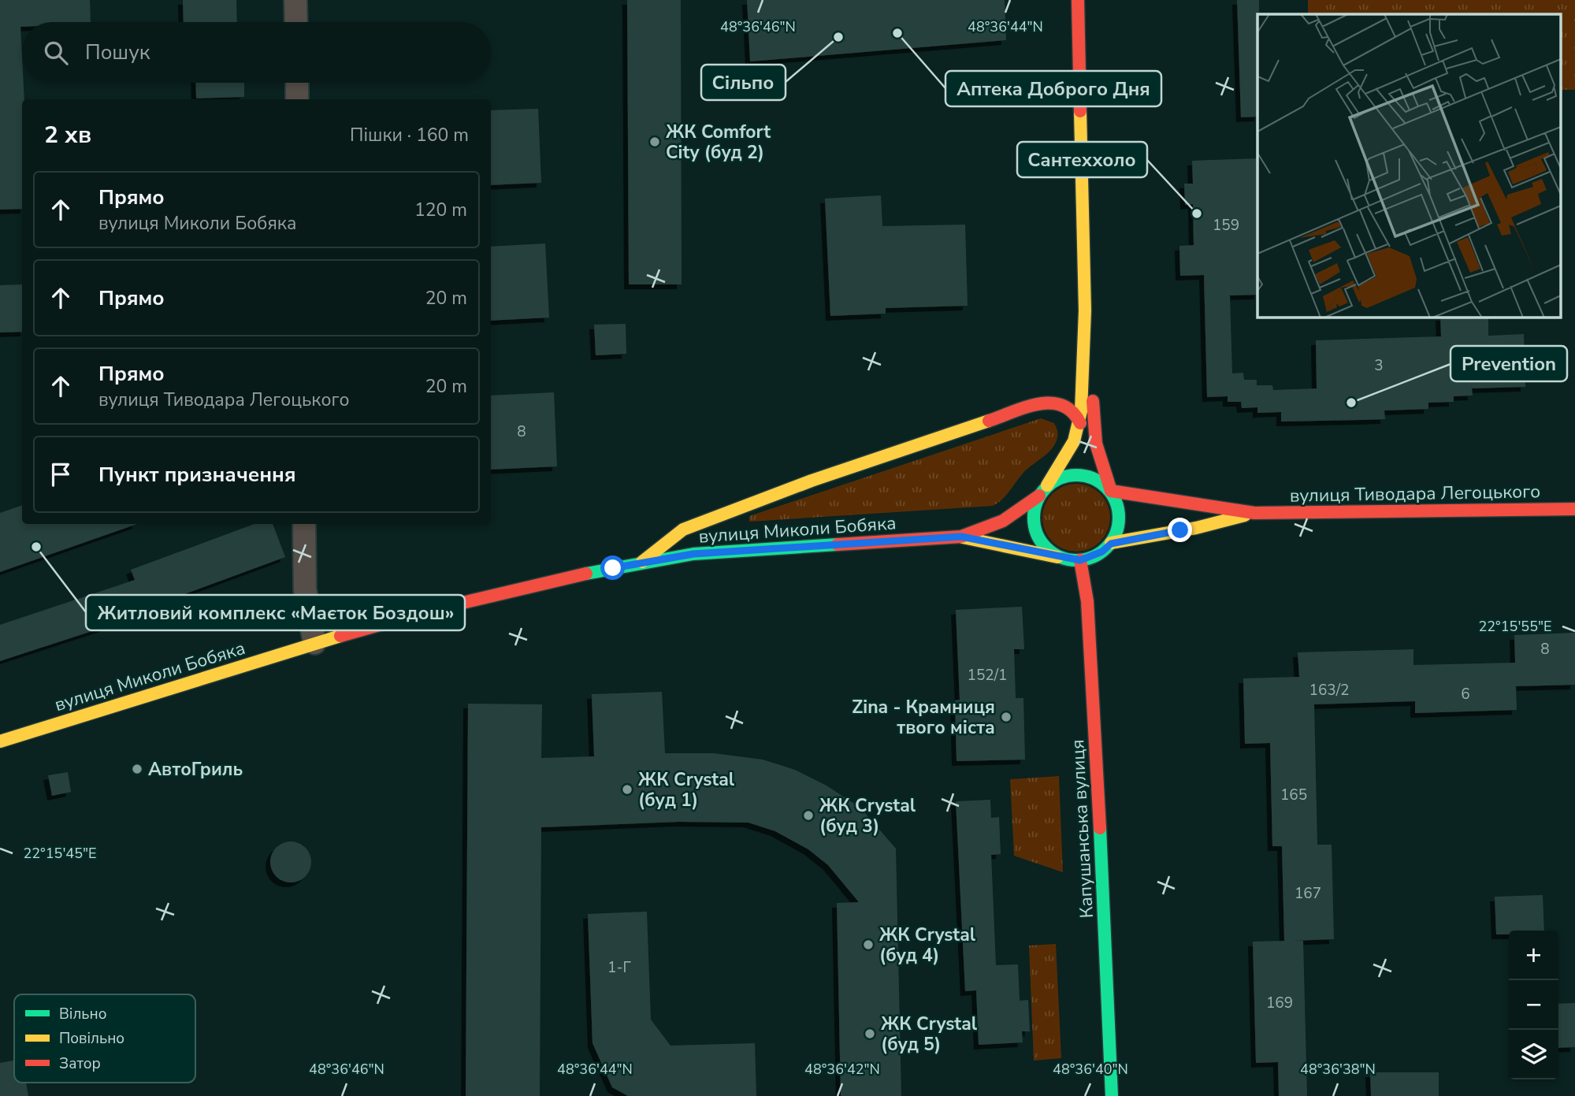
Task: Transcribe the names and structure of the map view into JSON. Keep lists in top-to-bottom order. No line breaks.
{"streets":{"street":["вулиця Тиводара Легоцького","вулиця Миколи Бобяка","Капушанська вулиця"]},"crossings":[["вулиця Тиводара Легоцького","вулиця Миколи Бобяка"],["вулиця Тиводара Легоцького","Капушанська вулиця"],["вулиця Миколи Бобяка","Капушанська вулиця"]],"places":["Аптека Доброго Дня","Сільпо","ЖК Comfort City (буд 2)","Сантеххоло","Prevention","Житловий комплекс «Маєток Боздош»","Zina - Крамниця твого міста","АвтоГриль","ЖК Crystal (буд 1)","ЖК Crystal (буд 3)","ЖК Crystal (буд 4)","ЖК Crystal (буд 5)"],"house_numbers":["159","3","8","8","152/1","163/2","6","165","167","1-Г","169"],"legend":["Вільно","Повільно","Затор"],"page":{"search":"Пошук","heading":["2 хв","Пішки · 160 m"],"list":[["Прямо","вулиця Миколи Бобяка","120 m"],["Прямо","20 m"],["Прямо","вулиця Тиводара Легоцького","20 m"],"Пункт призначення"],"map_buttons":["+","−"]},"coordinates":["48°36'46\"N","48°36'44\"N","22°15'55\"E","22°15'45\"E","48°36'42\"N","48°36'40\"N","48°36'38\"N"]}
